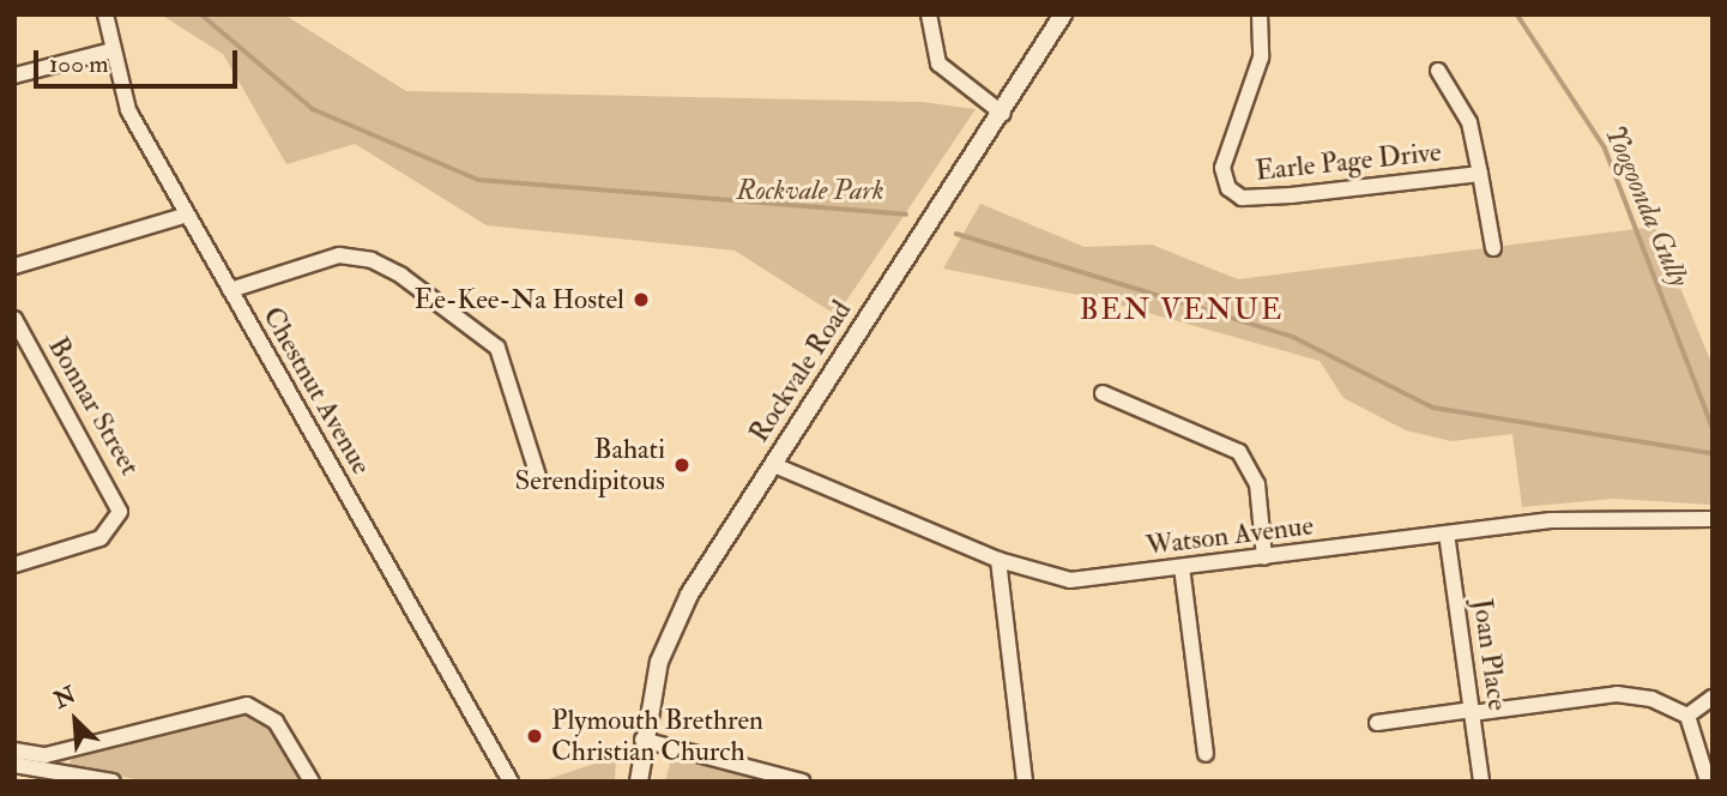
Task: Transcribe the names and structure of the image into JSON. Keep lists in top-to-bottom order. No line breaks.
{"streets":{"street":["Earle Page Drive","Rockvale Road","Chestnut Avenue","Bonnar Street","Watson Avenue","Joan Place"]},"crossings":[["Rockvale Road","Watson Avenue"],["Watson Avenue","Joan Place"]],"districts":["BEN VENUE"],"water":["Yoogoonda Gully"],"parks":["Rockvale Park"],"places":["Ee-Kee-Na Hostel","Bahati Serendipitous","Plymouth Brethren Christian Church"],"scale_bar":"100 m","north":"top left"}
